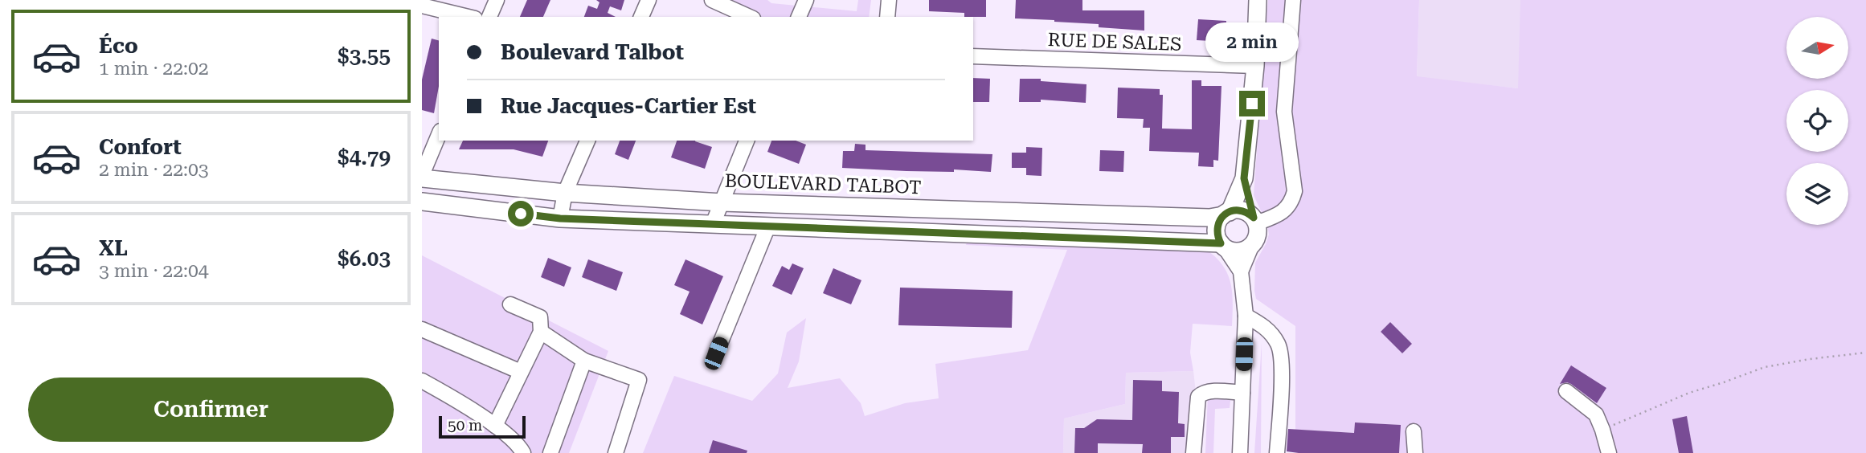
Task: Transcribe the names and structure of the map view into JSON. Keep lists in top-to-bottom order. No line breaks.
{"streets":{"main road":["BOULEVARD TALBOT"],"street":["RUE DE SALES"]},"scale_bar":"50 m","north":"right","page":{"list":[{"name":"Éco","note":"1 min · 22:02","value":"$3.55"},{"name":"Confort","note":"2 min · 22:03","value":"$4.79"},{"name":"XL","note":"3 min · 22:04","value":"$6.03"}],"banner":["Boulevard Talbot","Rue Jacques-Cartier Est"],"bubble":"2 min","buttons":"Confirmer","scale":"50 m"}}
